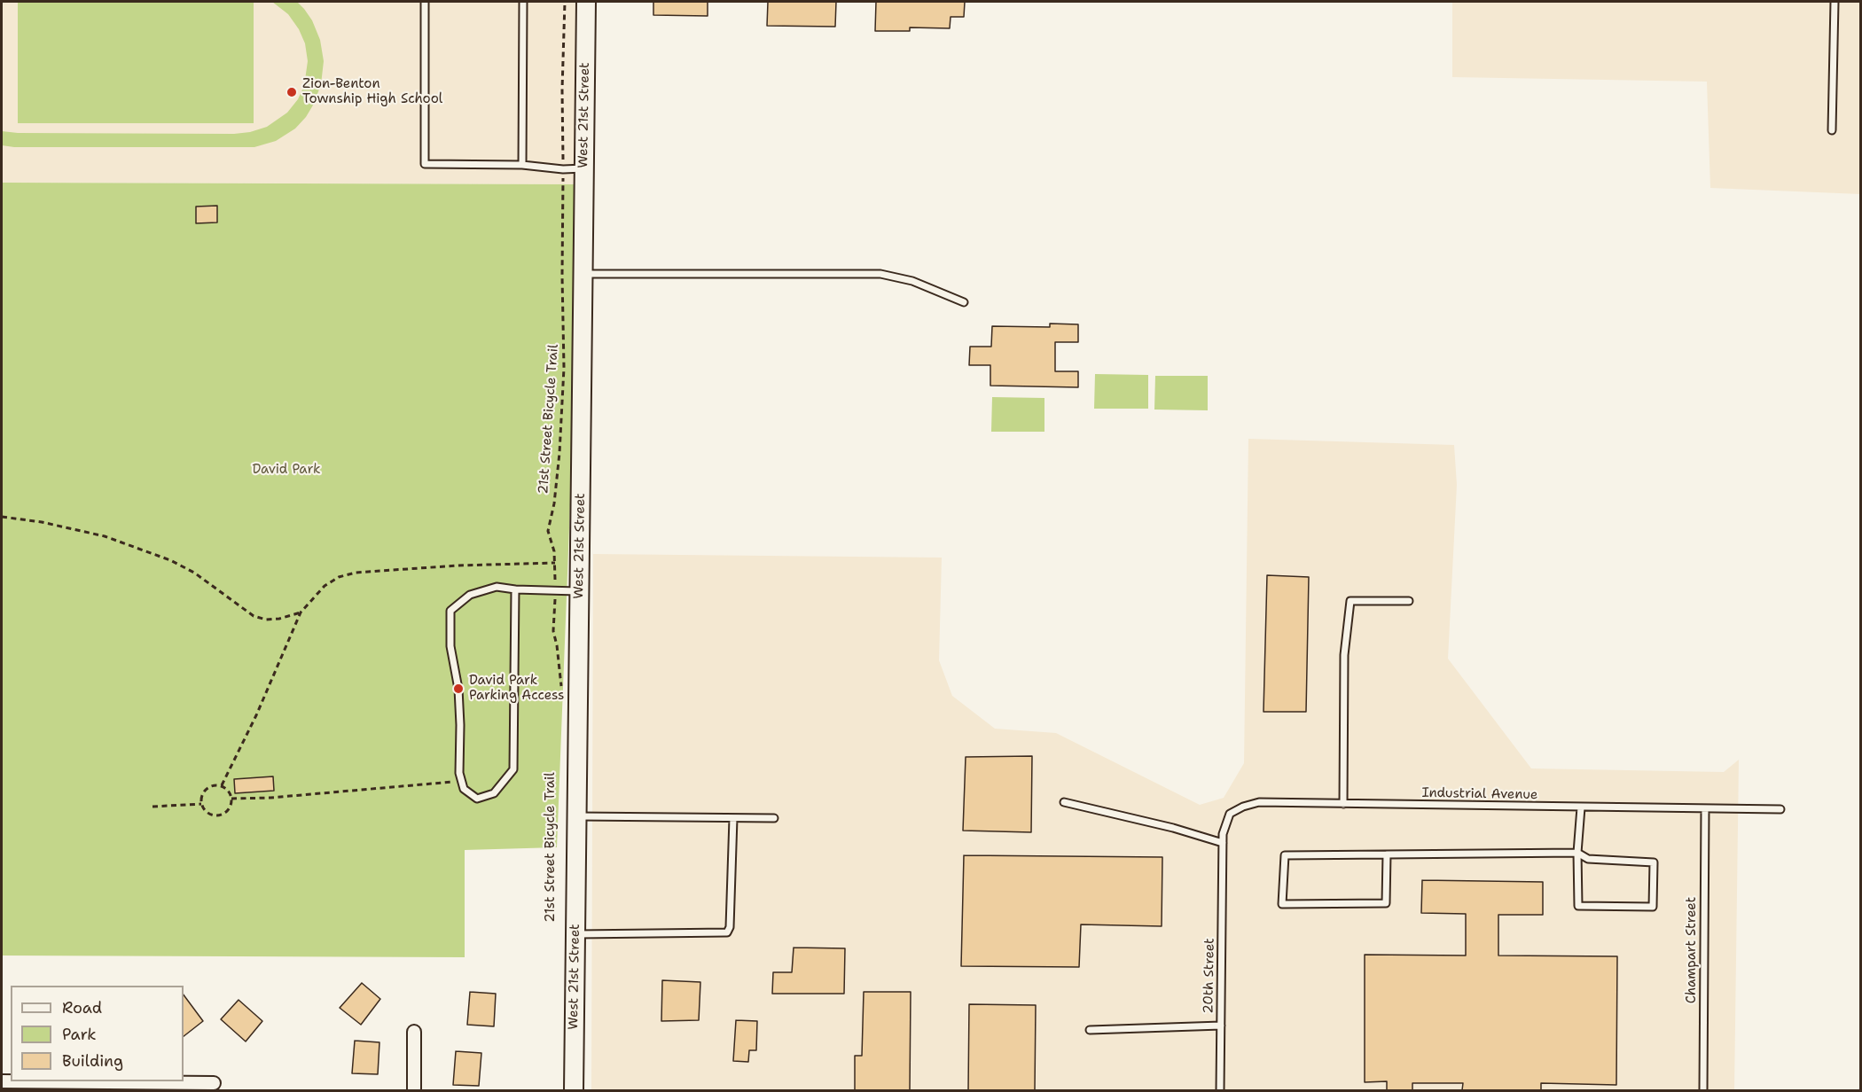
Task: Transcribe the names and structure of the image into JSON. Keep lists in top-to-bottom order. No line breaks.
{"streets":{"street":["West 21st Street"],"lane":["Industrial Avenue","Champart Street","20th Street"],"path":["21st Street Bicycle Trail"]},"crossings":[["Industrial Avenue","Champart Street"],["Industrial Avenue","20th Street"]],"parks":["David Park"],"places":["Zion-Benton Township High School","David Park Parking Access"],"legend":["Road","Park","Building"]}
